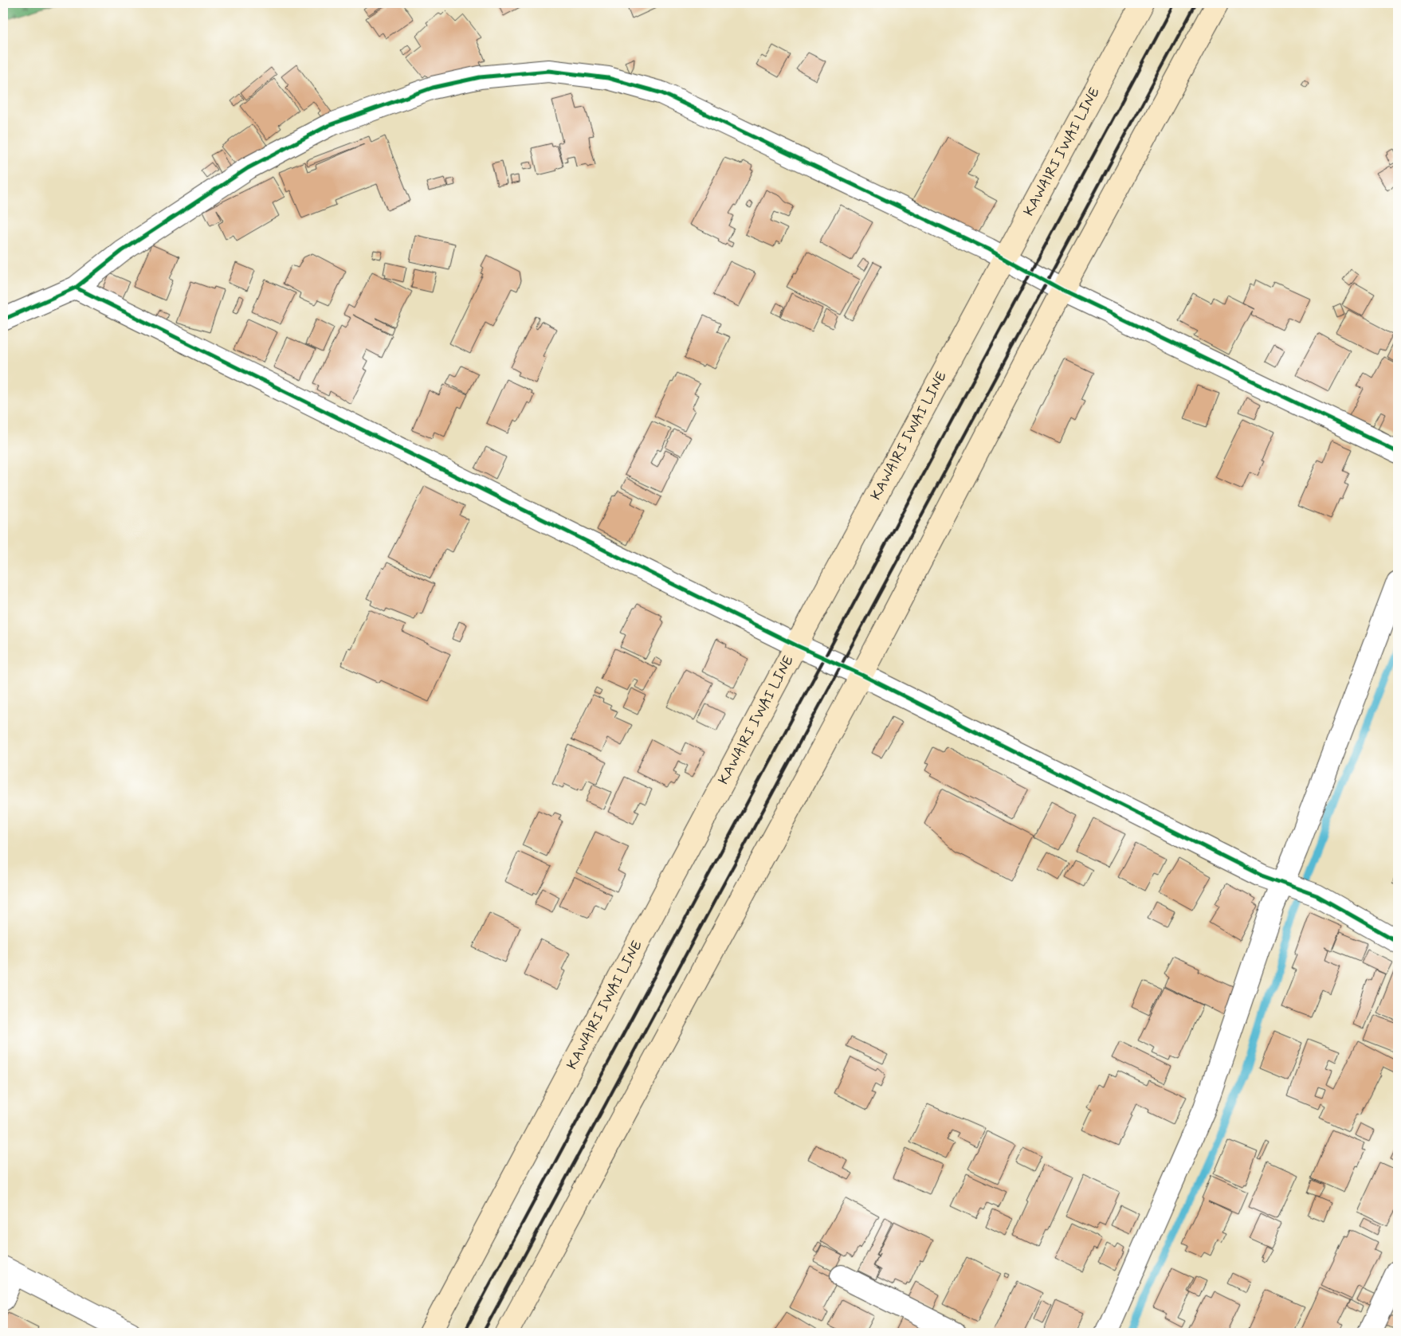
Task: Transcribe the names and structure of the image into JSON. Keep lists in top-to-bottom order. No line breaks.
{"streets":{"main road":["KAWAIRI IWAI LINE"]}}
